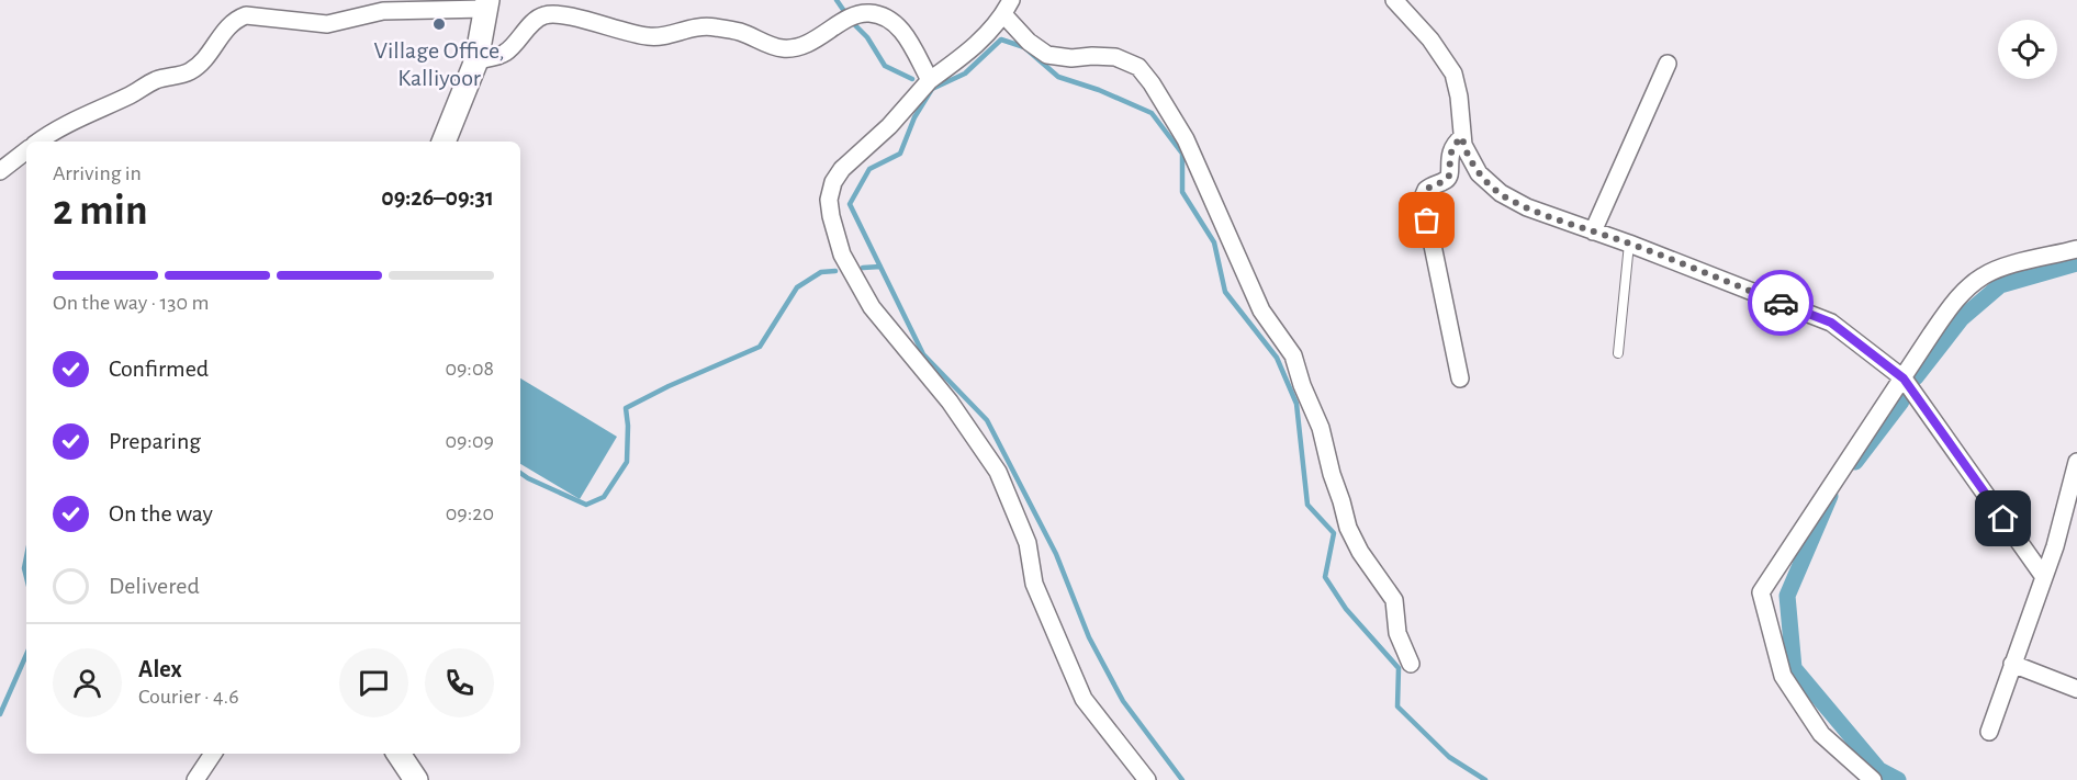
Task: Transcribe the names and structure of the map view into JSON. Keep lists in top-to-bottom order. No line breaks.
{"places":["Village Office, Kalliyoor"],"page":{"heading":["2 min","Arriving in","09:26–09:31"],"panel":["Alex","Courier · 4.6"],"bar":"On the way · 130 m","list":[["Confirmed","09:08"],["Preparing","09:09"],["On the way","09:20"],"Delivered"]}}
